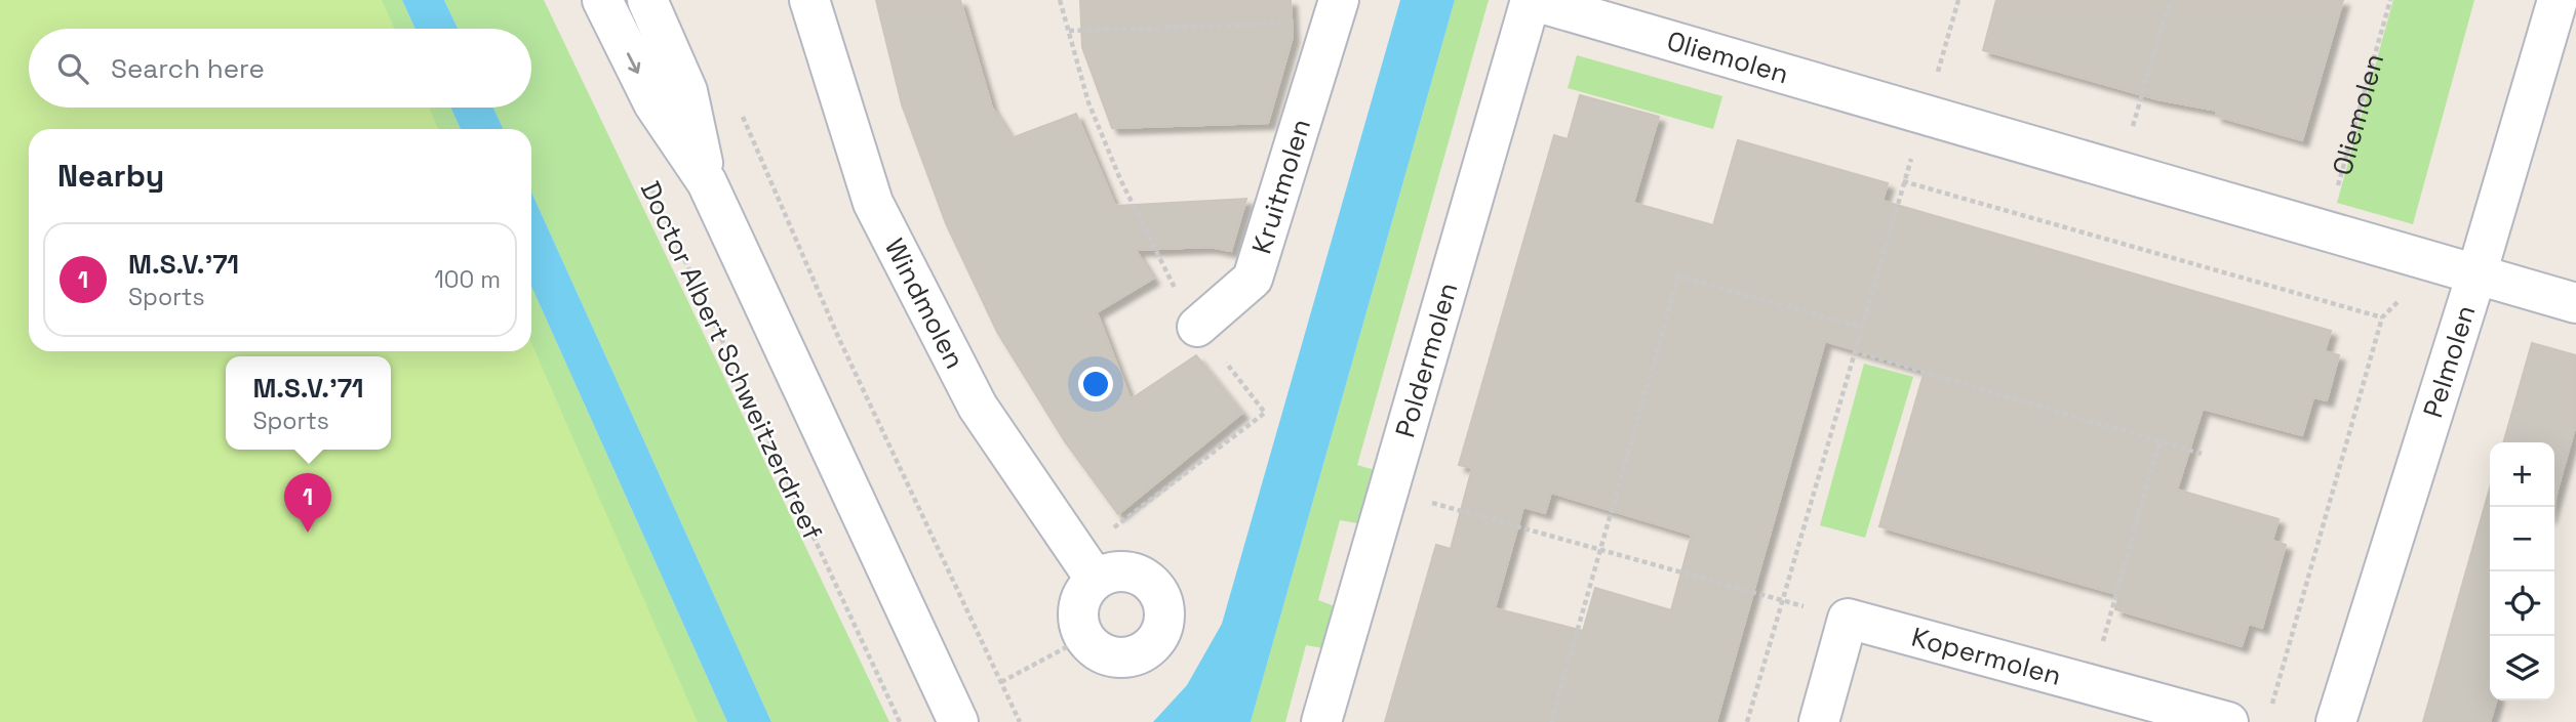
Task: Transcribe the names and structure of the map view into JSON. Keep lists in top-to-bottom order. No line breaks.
{"streets":{"street":["Oliemolen","Kruitmolen","Windmolen","Doctor Albert Schweitzerdreef","Poldermolen","Pelmolen","Kopermolen"]},"crossings":[["Oliemolen","Poldermolen"],["Oliemolen","Pelmolen"]],"page":{"search":"Search here","heading":"Nearby","list":[{"mark":"1","name":"M.S.V.'71","note":"Sports","value":"100 m"}],"popup":["M.S.V.'71","Sports"],"map_buttons":["+","−"],"pins":"1"}}
